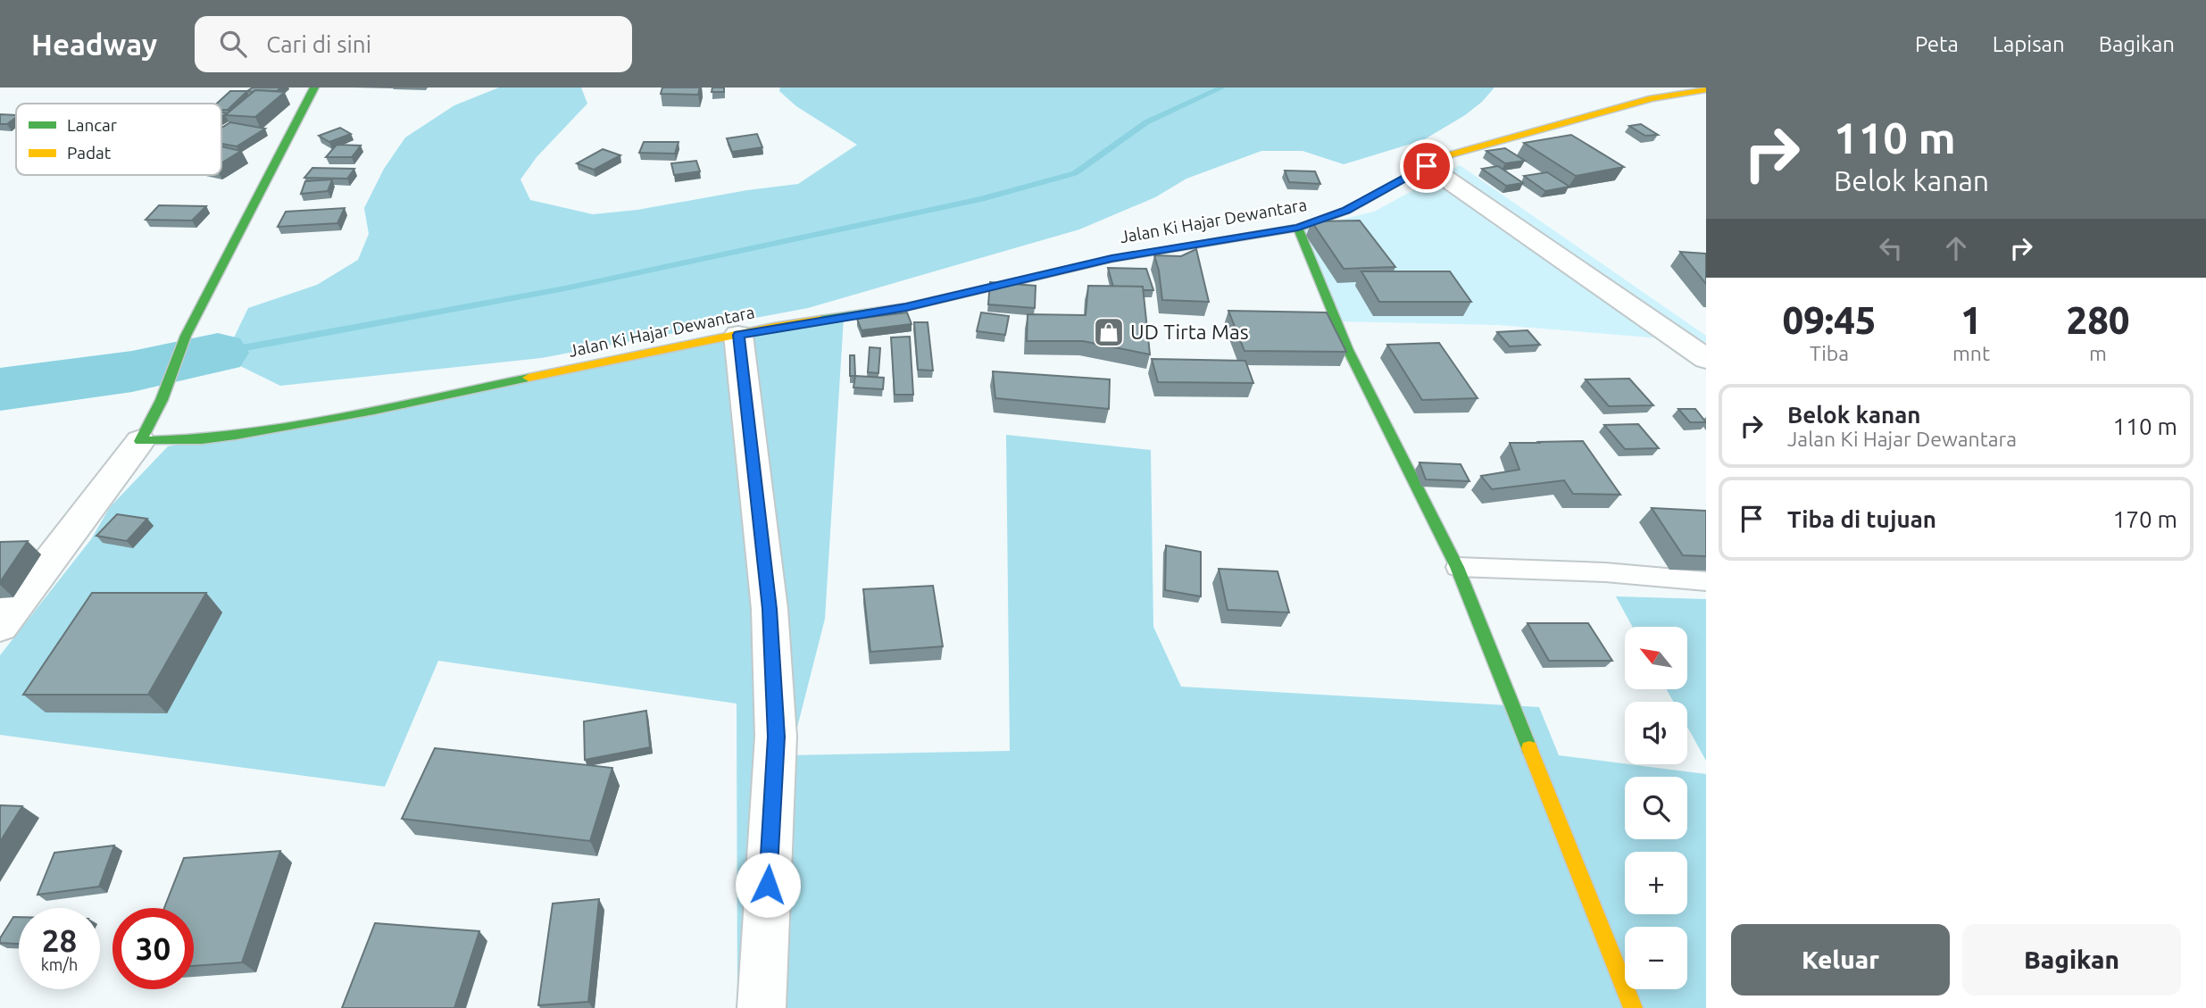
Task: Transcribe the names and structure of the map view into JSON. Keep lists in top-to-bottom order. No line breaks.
{"streets":{"street":["Jalan Ki Hajar Dewantara"]},"places":{"shop":["UD Tirta Mas"]},"legend":["Lancar","Padat"],"north":"top left","page":{"header":"Headway","search":"Cari di sini","nav":["Peta","Lapisan","Bagikan"],"turn":["110 m","Belok kanan"],"eta":["09:45","Tiba","1","mnt","280","m"],"list":[{"name":"Belok kanan","note":"Jalan Ki Hajar Dewantara","value":"110 m"},{"name":"Tiba di tujuan","value":"170 m"}],"map_buttons":["+","−"],"speed":"28 km/h","limit":"30","buttons":["Keluar","Bagikan"]}}
